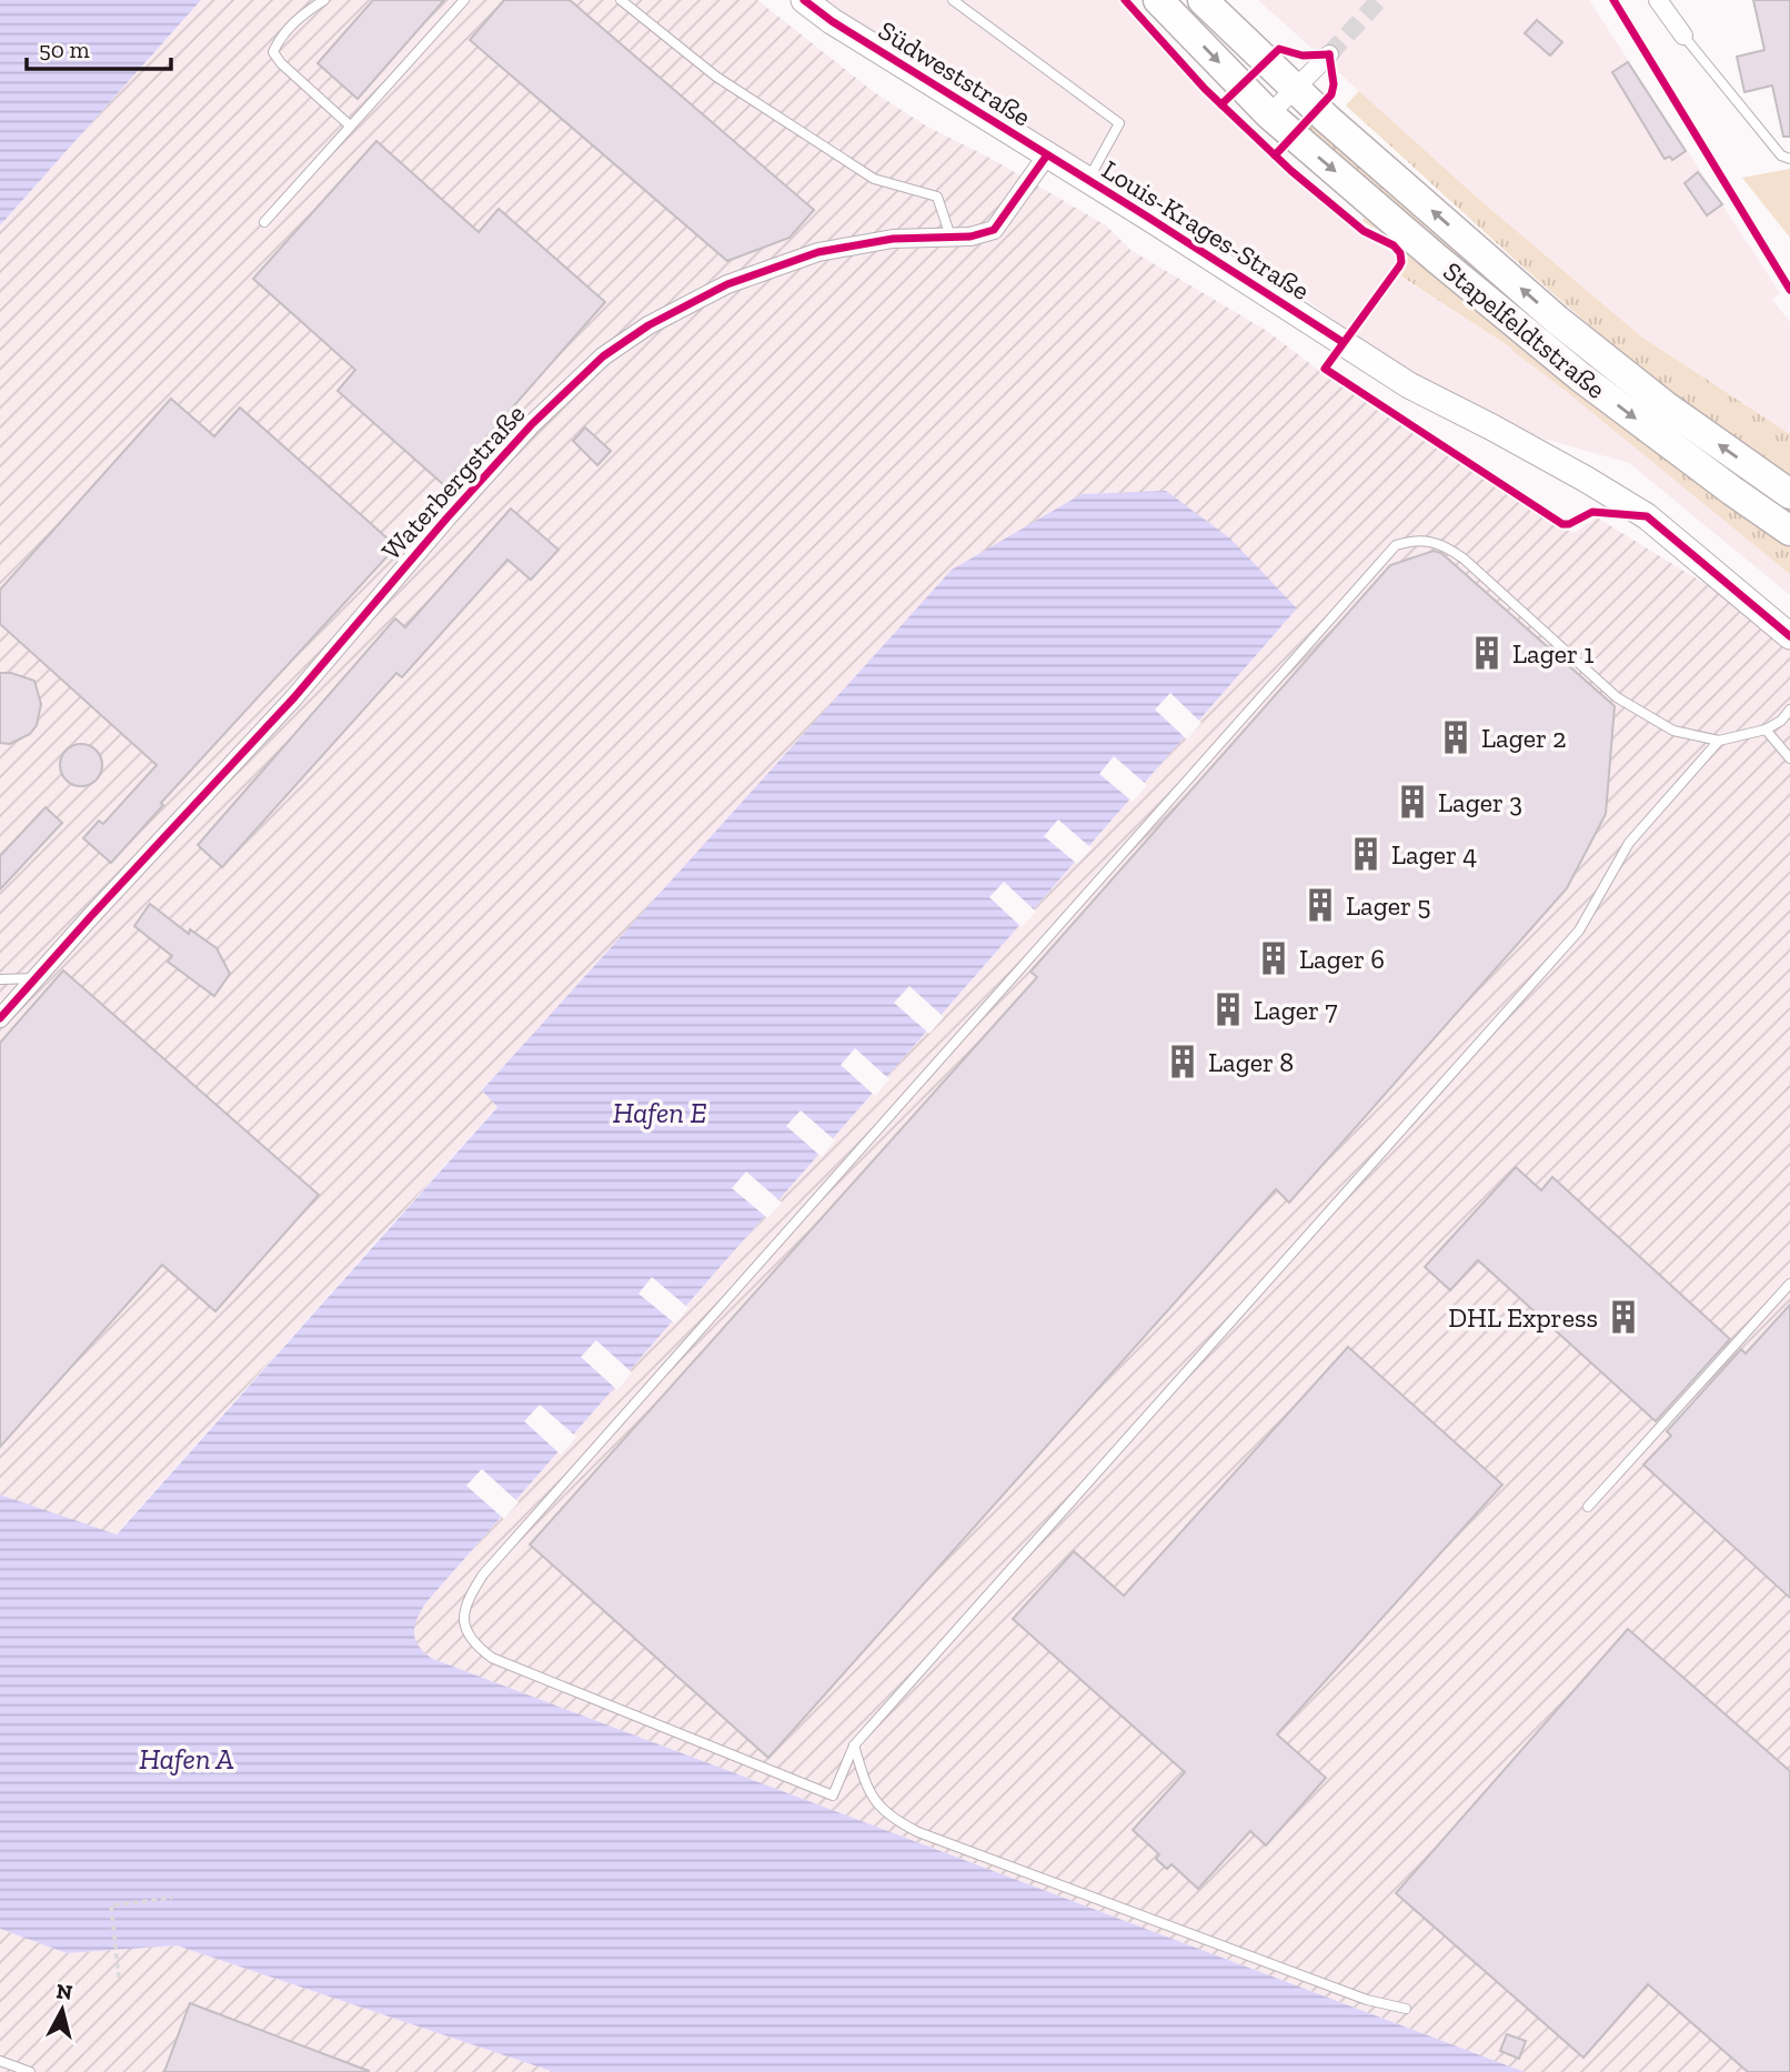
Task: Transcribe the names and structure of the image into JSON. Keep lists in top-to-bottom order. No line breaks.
{"streets":{"main road":["Stapelfeldtstraße"],"street":["Südweststraße","Louis-Krages-Straße","Waterbergstraße"]},"crossings":[["Südweststraße","Louis-Krages-Straße"],["Südweststraße","Waterbergstraße"],["Louis-Krages-Straße","Waterbergstraße"]],"water":["Hafen E","Hafen A"],"places":{"building":["Lager 1","Lager 2","Lager 3","Lager 4","Lager 5","Lager 6","Lager 7","Lager 8","DHL Express"]},"scale_bar":"50 m","north":"top"}
